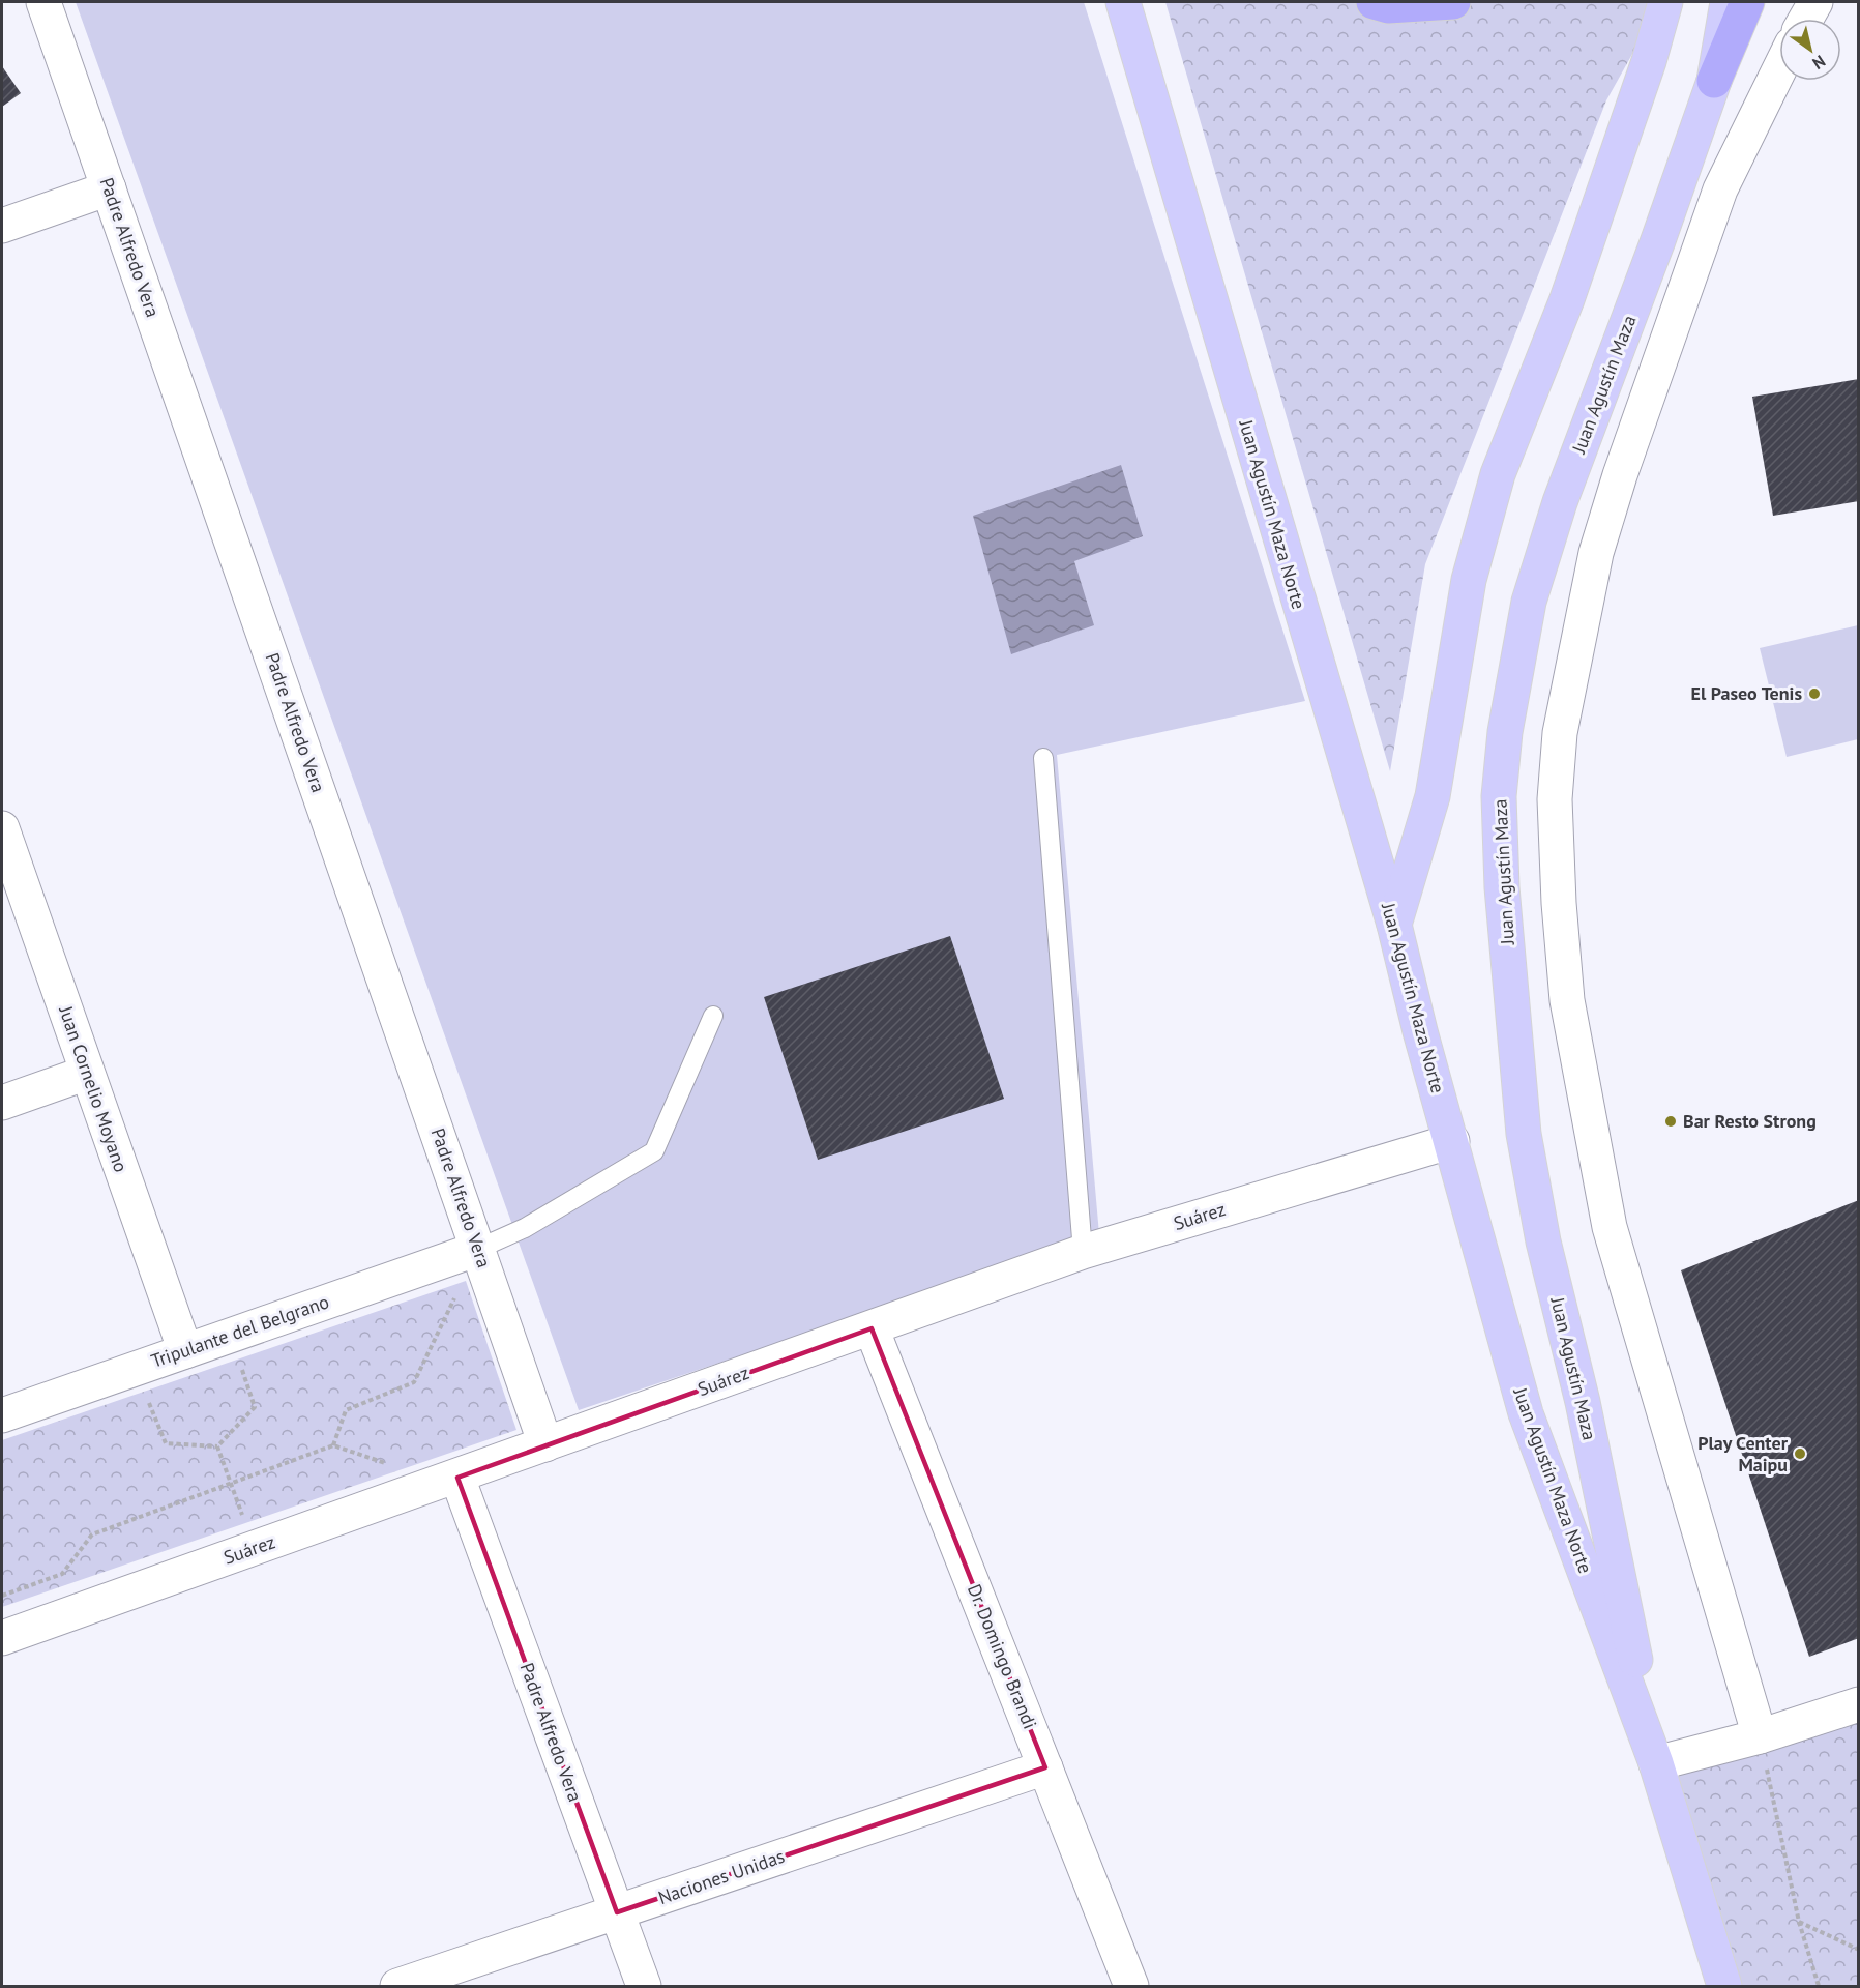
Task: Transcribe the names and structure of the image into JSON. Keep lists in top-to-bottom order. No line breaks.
{"streets":{"main road":["Juan Agustín Maza","Juan Agustín Maza Norte"],"street":["Padre Alfredo Vera","Juan Cornelio Moyano","Suárez","Tripulante del Belgrano","Dr. Domingo Brandi","Naciones Unidas"]},"crossings":[["Padre Alfredo Vera","Suárez"],["Padre Alfredo Vera","Tripulante del Belgrano"],["Padre Alfredo Vera","Naciones Unidas"],["Juan Agustín Maza","Juan Agustín Maza Norte"],["Juan Agustín Maza Norte","Suárez"],["Juan Cornelio Moyano","Tripulante del Belgrano"],["Suárez","Dr. Domingo Brandi"],["Dr. Domingo Brandi","Naciones Unidas"]],"places":["El Paseo Tenis","Bar Resto Strong","Play Center Maipu"],"north":"bottom right"}
